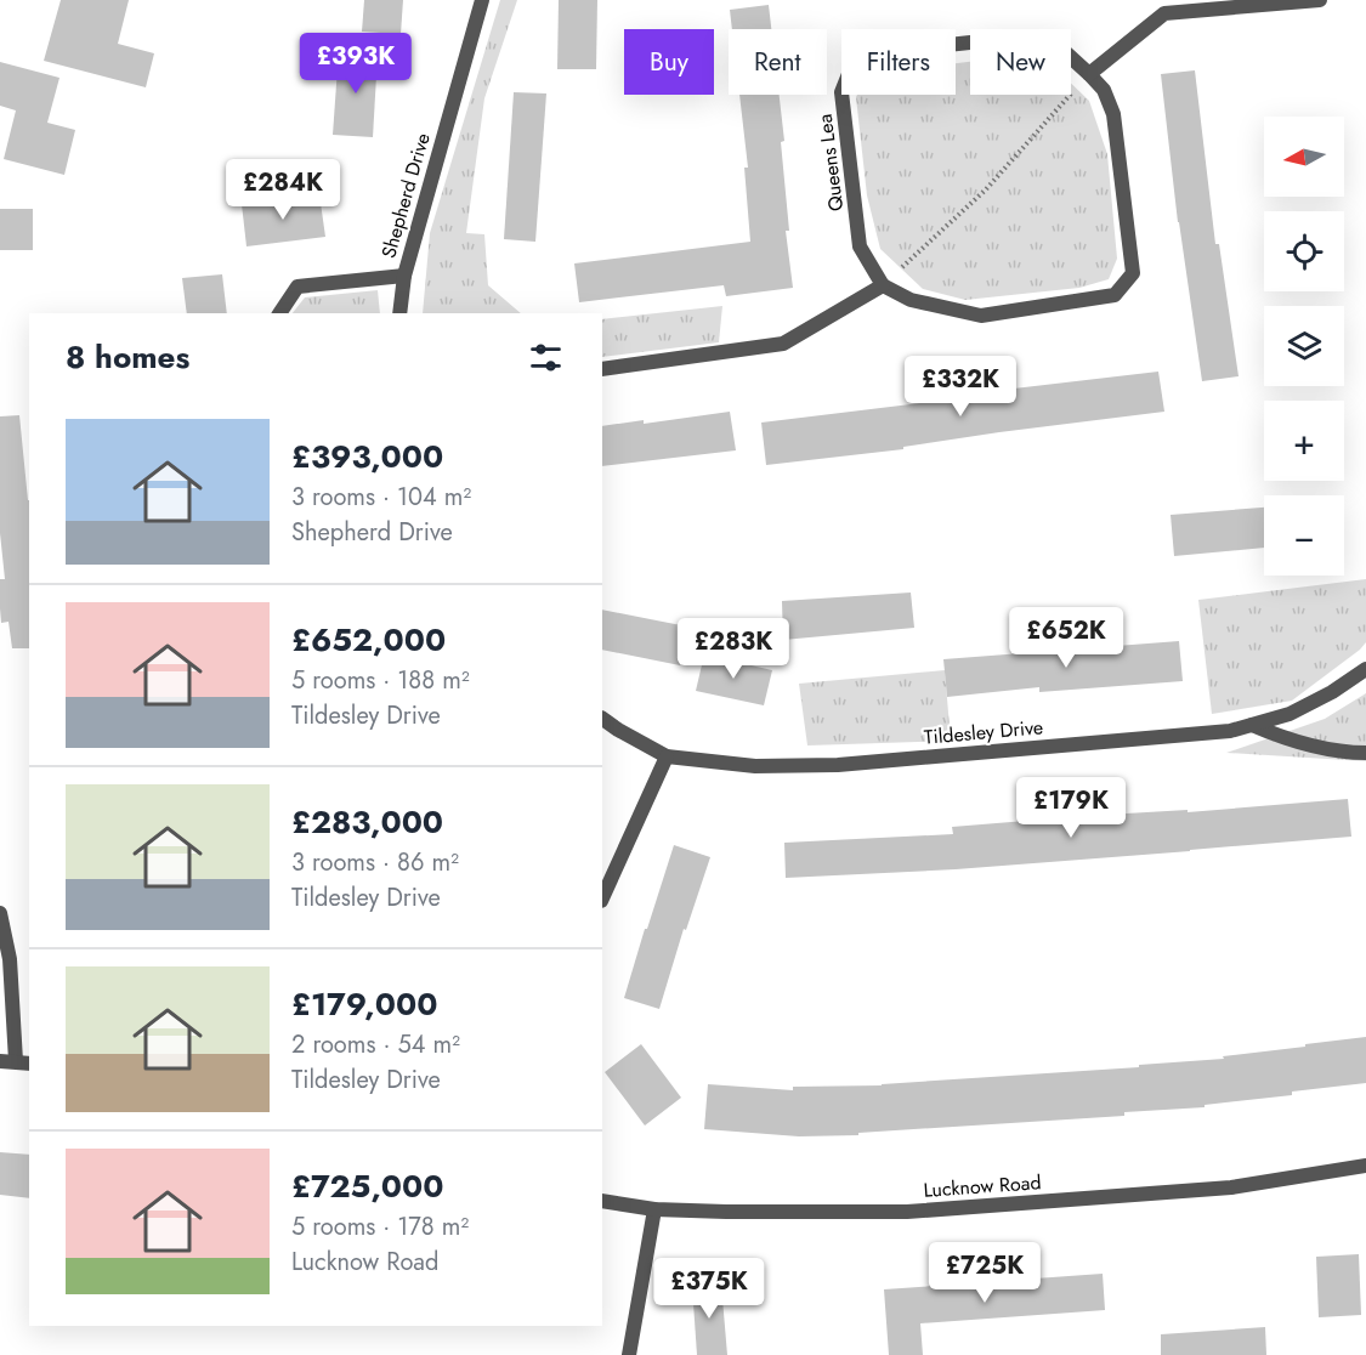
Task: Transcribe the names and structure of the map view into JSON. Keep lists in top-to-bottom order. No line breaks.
{"streets":{"street":["Queens Lea","Shepherd Drive","Tildesley Drive","Lucknow Road"]},"north":"left","page":{"chip":["Buy","Rent","Filters","New"],"price":["£393K","£284K","£332K","£652K","£283K","£179K","£725K","£375K"],"map_buttons":["+","−"],"heading":"8 homes","list":[{"name":"£393,000","note":"3 rooms · 104 m² · Shepherd Drive"},{"name":"£652,000","note":"5 rooms · 188 m² · Tildesley Drive"},{"name":"£283,000","note":"3 rooms · 86 m² · Tildesley Drive"},{"name":"£179,000","note":"2 rooms · 54 m² · Tildesley Drive"},{"name":"£725,000","note":"5 rooms · 178 m² · Lucknow Road"}]}}
